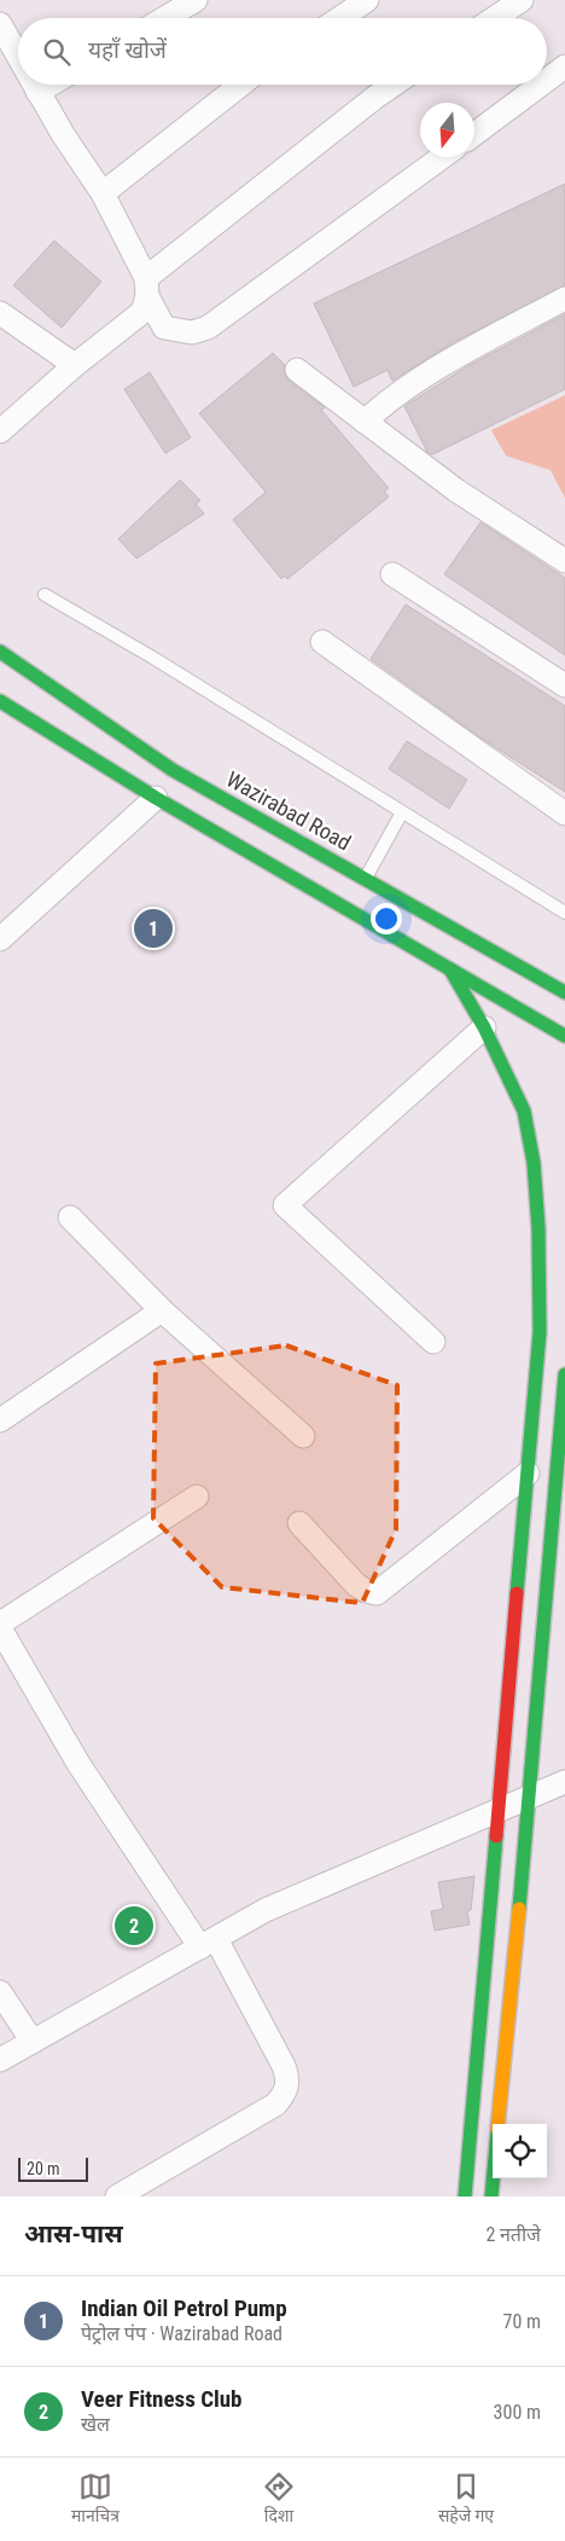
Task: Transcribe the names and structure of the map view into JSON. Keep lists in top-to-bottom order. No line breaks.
{"streets":{"main road":["Wazirabad Road"]},"scale_bar":"20 m","north":"bottom","page":{"search":"यहाँ खोजें","pins":["1","2"],"scale":"20 m","heading":["आस-पास","2 नतीजे"],"list":[{"mark":"1","name":"Indian Oil Petrol Pump","note":"पेट्रोल पंप · Wazirabad Road","value":"70 m"},{"mark":"2","name":"Veer Fitness Club","note":"खेल","value":"300 m"}],"nav":["मानचित्र","दिशा","सहेजे गए"]}}
